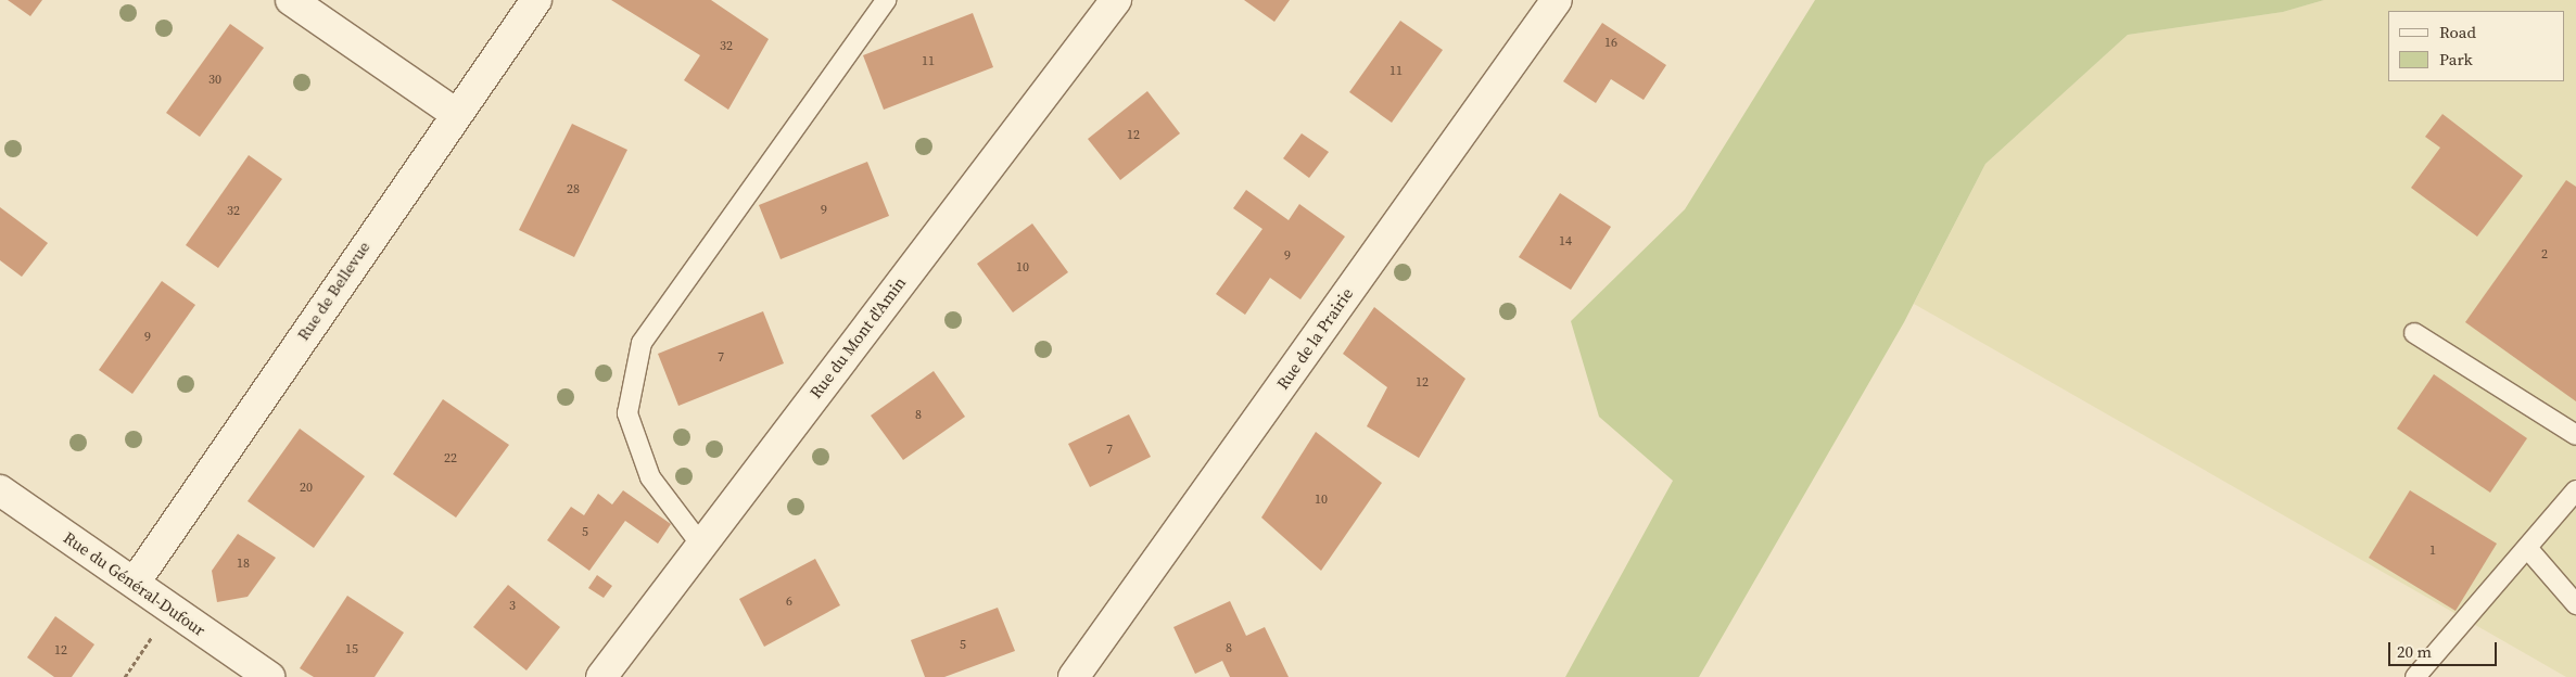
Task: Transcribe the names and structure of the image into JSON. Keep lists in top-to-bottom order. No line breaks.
{"streets":{"street":["Rue de Bellevue","Rue du Mont d'Amin","Rue de la Prairie","Rue du Général-Dufour"]},"crossings":[["Rue de Bellevue","Rue du Général-Dufour"]],"house_numbers":["16","32","11","11","30","12","28","9","32","14","2","9","10","9","7","12","8","7","22","20","10","5","1","18","6","3","5","8","15","12"],"legend":["Road","Park"],"scale_bar":"20 m"}
